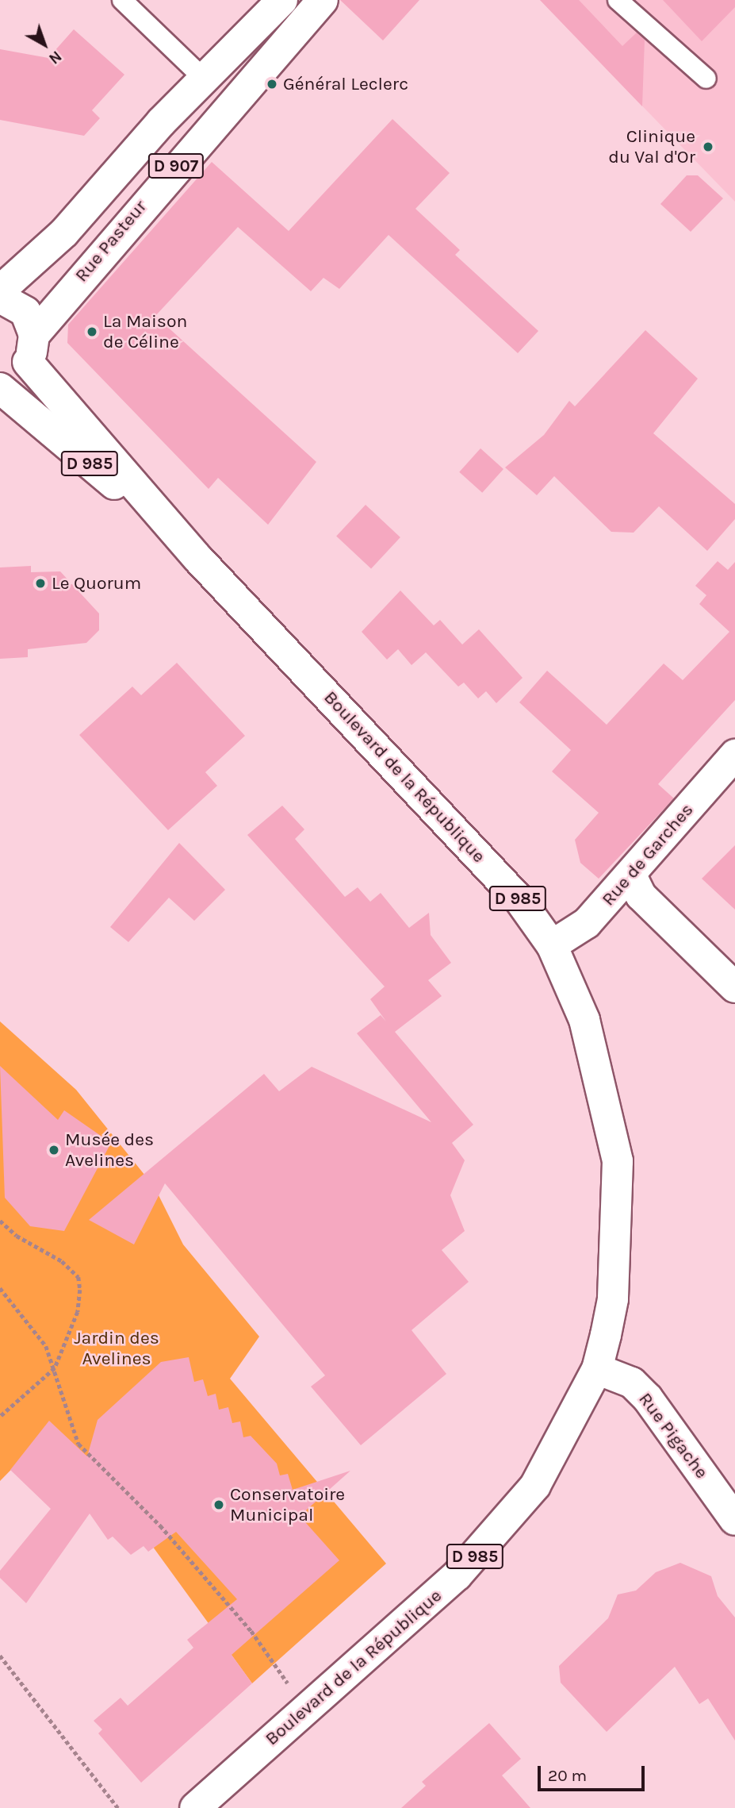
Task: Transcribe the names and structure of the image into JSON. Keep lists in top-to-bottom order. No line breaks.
{"streets":{"main road":["D 907","Rue Pasteur","D 985","Boulevard de la République","Rue de Garches","Rue Pigache"]},"crossings":[["Rue Pasteur","Boulevard de la République"],["Boulevard de la République","Rue de Garches"],["Boulevard de la République","Rue Pigache"]],"parks":["Jardin des Avelines"],"places":["Général Leclerc","Clinique du Val d'Or","La Maison de Céline","Le Quorum","Musée des Avelines","Conservatoire Municipal"],"scale_bar":"20 m","north":"bottom right"}
